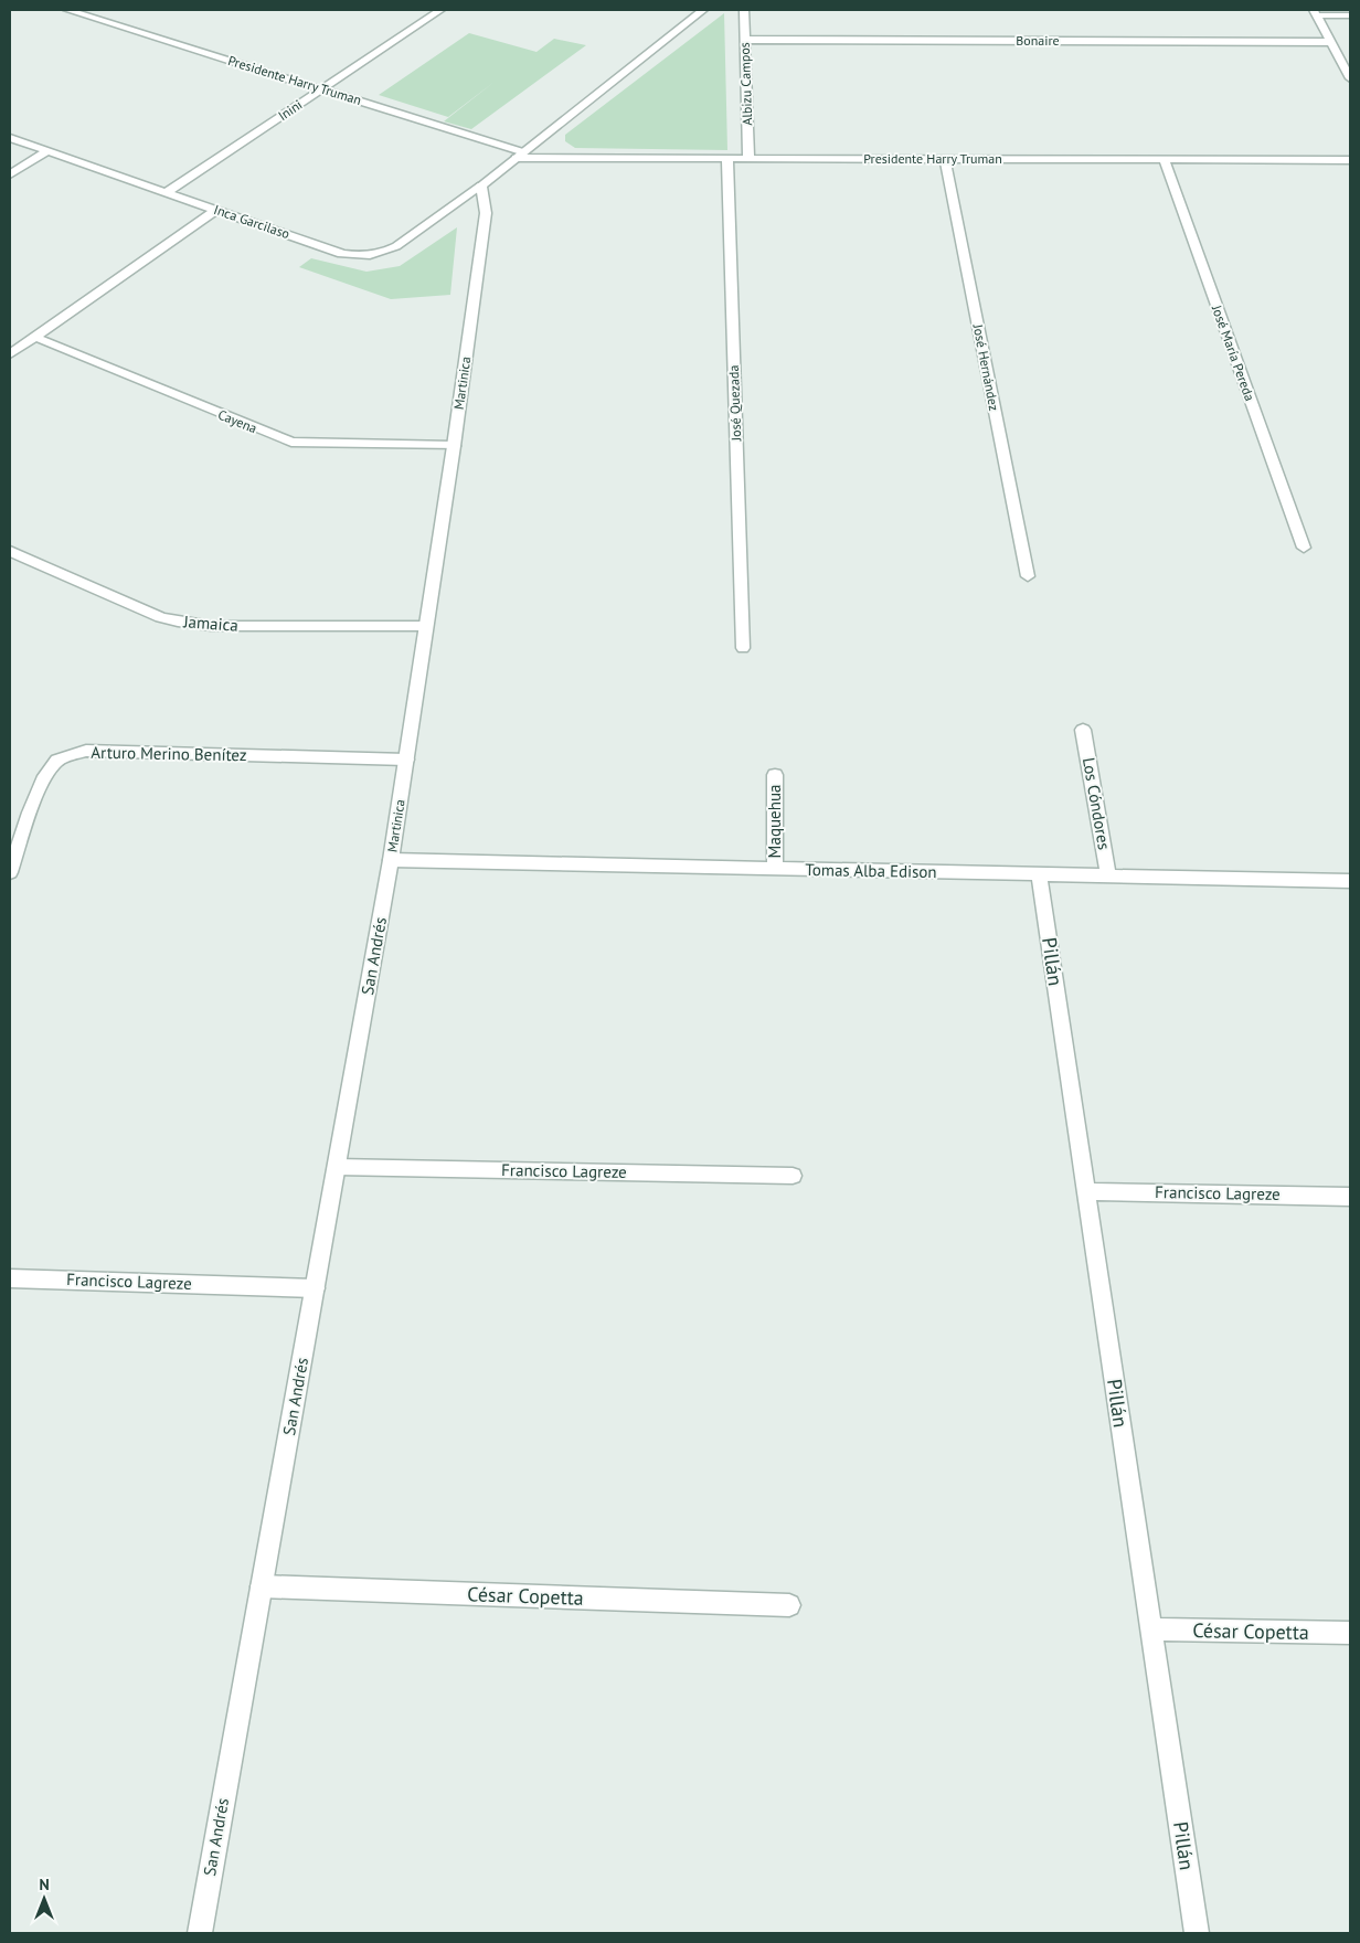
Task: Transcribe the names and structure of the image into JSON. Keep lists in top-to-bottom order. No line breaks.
{"streets":{"street":["Bonaire","Presidente Harry Truman","Albizu Campos","Inini","Inca Garcilaso","José María Pereda","José Hernández","Martinica","José Quezada","Cayena","Jamaica","Arturo Merino Benítez","Los Cóndores","Maquehua","Tomas Alba Edison","San Andrés","Pillán","Francisco Lagreze","César Copetta"]},"crossings":[["Bonaire","Albizu Campos"],["Presidente Harry Truman","Albizu Campos"],["Presidente Harry Truman","Inini"],["Presidente Harry Truman","José María Pereda"],["Presidente Harry Truman","José Hernández"],["Presidente Harry Truman","José Quezada"],["Inini","Inca Garcilaso"],["Inca Garcilaso","Martinica"],["Martinica","Cayena"],["Martinica","Jamaica"],["Martinica","Arturo Merino Benítez"],["Martinica","Tomas Alba Edison"],["Martinica","San Andrés"],["Los Cóndores","Tomas Alba Edison"],["Maquehua","Tomas Alba Edison"],["Tomas Alba Edison","San Andrés"],["Tomas Alba Edison","Pillán"],["San Andrés","Francisco Lagreze"],["San Andrés","César Copetta"],["Pillán","Francisco Lagreze"],["Pillán","César Copetta"]],"north":"top"}
